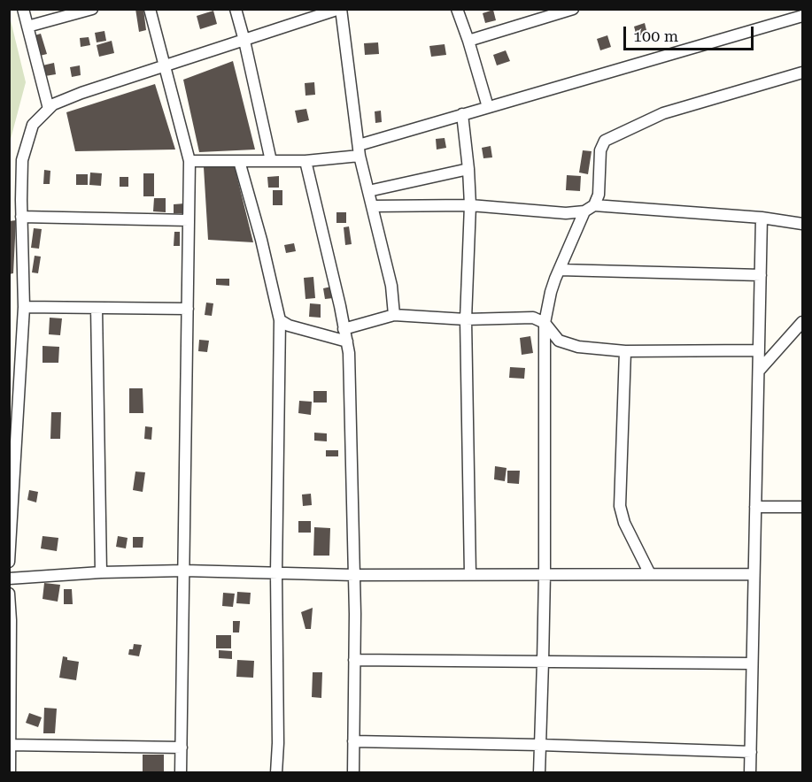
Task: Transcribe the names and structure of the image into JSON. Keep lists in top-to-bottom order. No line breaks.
{"scale_bar":"100 m"}
